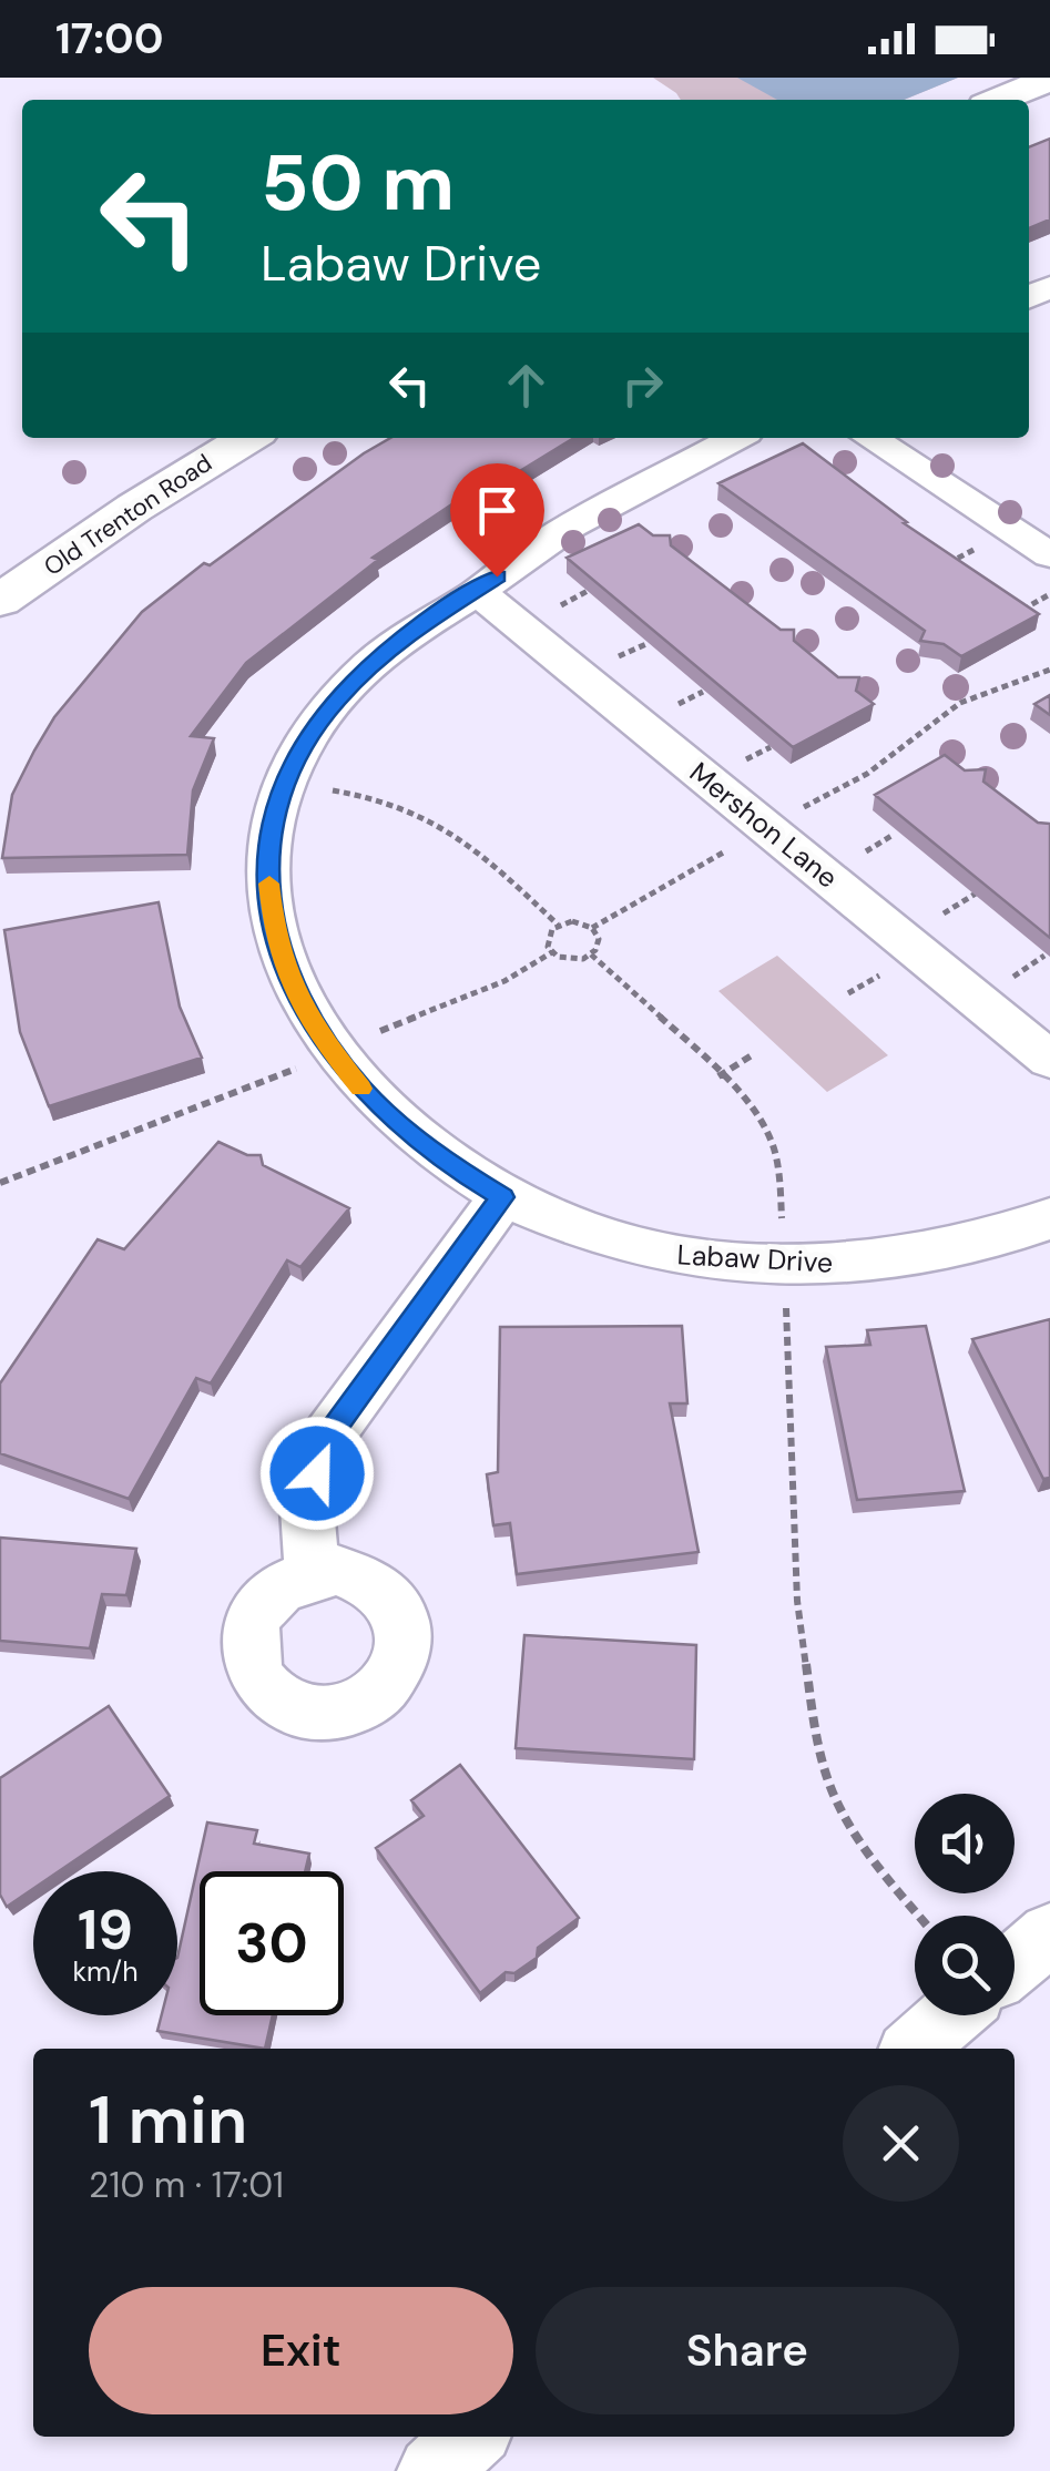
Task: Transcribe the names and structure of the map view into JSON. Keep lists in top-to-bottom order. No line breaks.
{"streets":{"main road":["Old Trenton Road"],"street":["Mershon Lane","Labaw Drive"]},"crossings":[["Mershon Lane","Labaw Drive"]],"page":{"status":"17:00","turn":["50 m","Labaw Drive"],"speed":"19 km/h","limit":"30","heading":["1 min","210 m · 17:01"],"buttons":["Exit","Share"]}}
